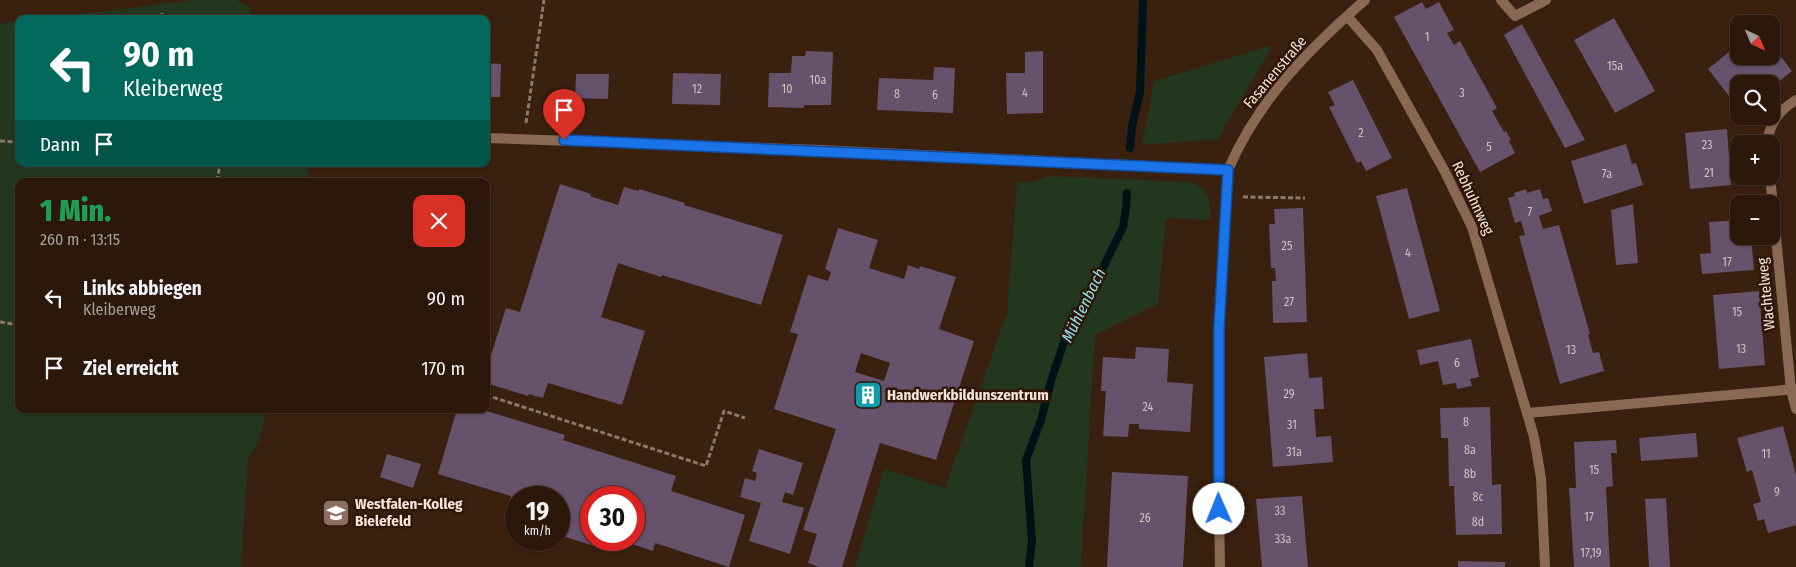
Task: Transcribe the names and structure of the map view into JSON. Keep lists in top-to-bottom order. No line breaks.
{"streets":{"street":["Fasanenstraße","Rebhuhnweg","Wachtelweg"]},"crossings":[["Fasanenstraße","Rebhuhnweg"]],"water":["Mühlenbach"],"places":{"building":["Handwerkbildunszentrum"],"school or university":["Westfalen-Kolleg Bielefeld"]},"house_numbers":["1","15a","10a","12","10","4","3","8","6","2","23","5","21","7a","7","25","4","17","27","15","13","13","6","29","24","8","31","8a","31a","11","15","8b","9","8c","33","17","26","8d","33a","17,19"],"north":"bottom right","page":{"map_buttons":["+","−"],"turn":["90 m","Kleiberweg"],"then":"Dann","heading":["1 Min.","260 m · 13:15"],"list":[{"name":"Links abbiegen","note":"Kleiberweg","value":"90 m"},{"name":"Ziel erreicht","value":"170 m"}],"speed":"19 km/h","limit":"30"}}
